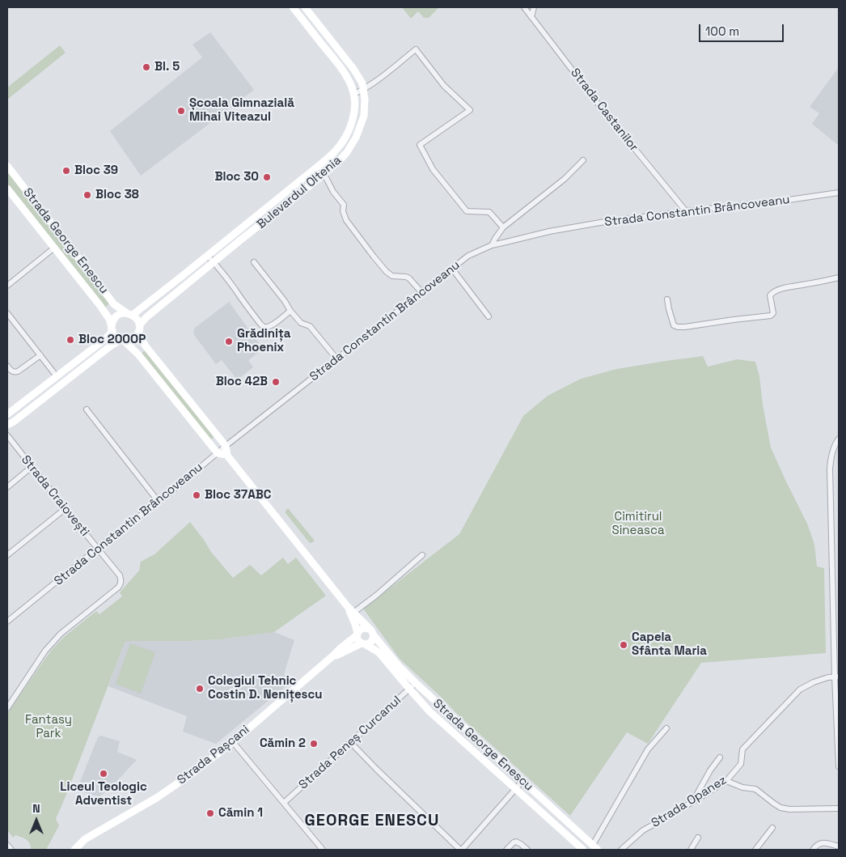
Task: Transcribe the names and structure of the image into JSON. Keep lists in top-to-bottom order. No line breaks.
{"streets":{"street":["Strada Castanilor","Bulevardul Oltenia","Strada Constantin Brâncoveanu","Strada George Enescu","Strada Craiovești","Strada Peneș Curcanul","Strada Pașcani","Strada Opanez"]},"crossings":[["Strada Castanilor","Strada Constantin Brâncoveanu"],["Bulevardul Oltenia","Strada George Enescu"],["Strada Constantin Brâncoveanu","Strada Craiovești"],["Strada George Enescu","Strada Peneș Curcanul"],["Strada George Enescu","Strada Pașcani"]],"districts":["GEORGE ENESCU"],"parks":["Cimitirul Sineasca","Fantasy Park"],"places":["Bl. 5","Școala Gimnazială Mihai Viteazul","Bloc 39","Bloc 30","Bloc 38","Bloc 200OP","Grădinița Phoenix","Bloc 42B","Bloc 37ABC","Capela Sfânta Maria","Colegiul Tehnic Costin D. Nenițescu","Cămin 2","Liceul Teologic Adventist","Cămin 1"],"scale_bar":"100 m","north":"top"}
